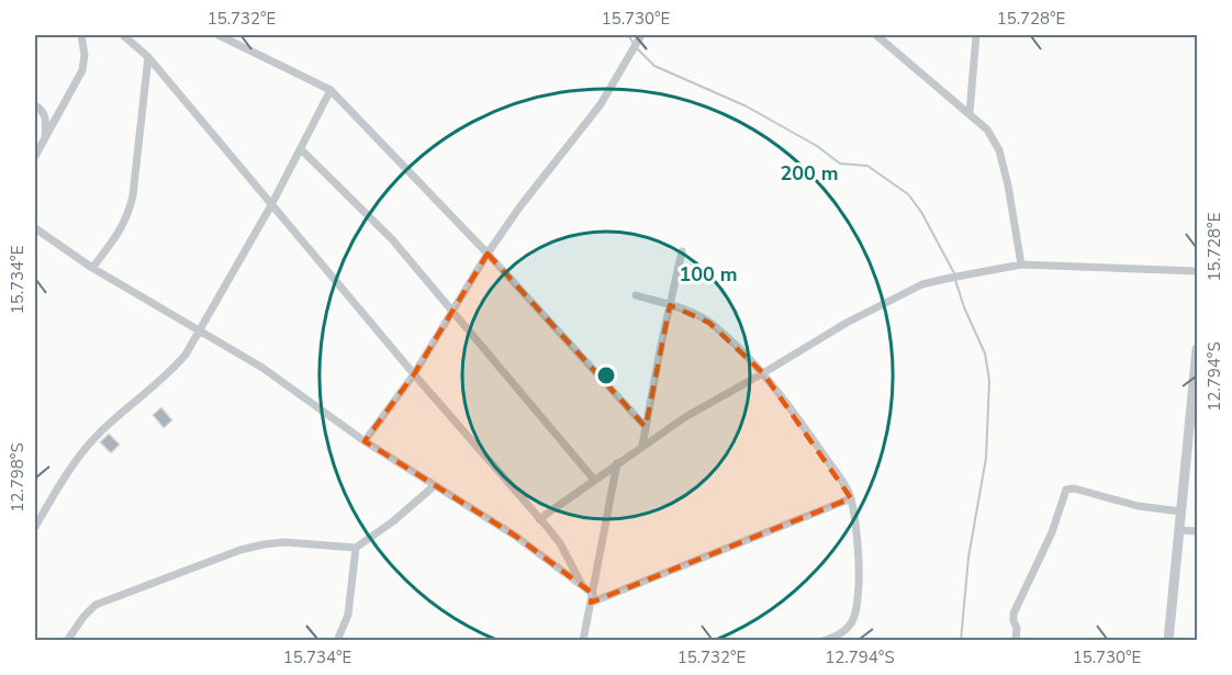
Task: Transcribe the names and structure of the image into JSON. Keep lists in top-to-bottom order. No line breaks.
{"coordinates":["15.732°E","15.730°E","15.728°E","15.734°E","12.794°S","12.798°S"],"rings":["200 m","100 m"]}
